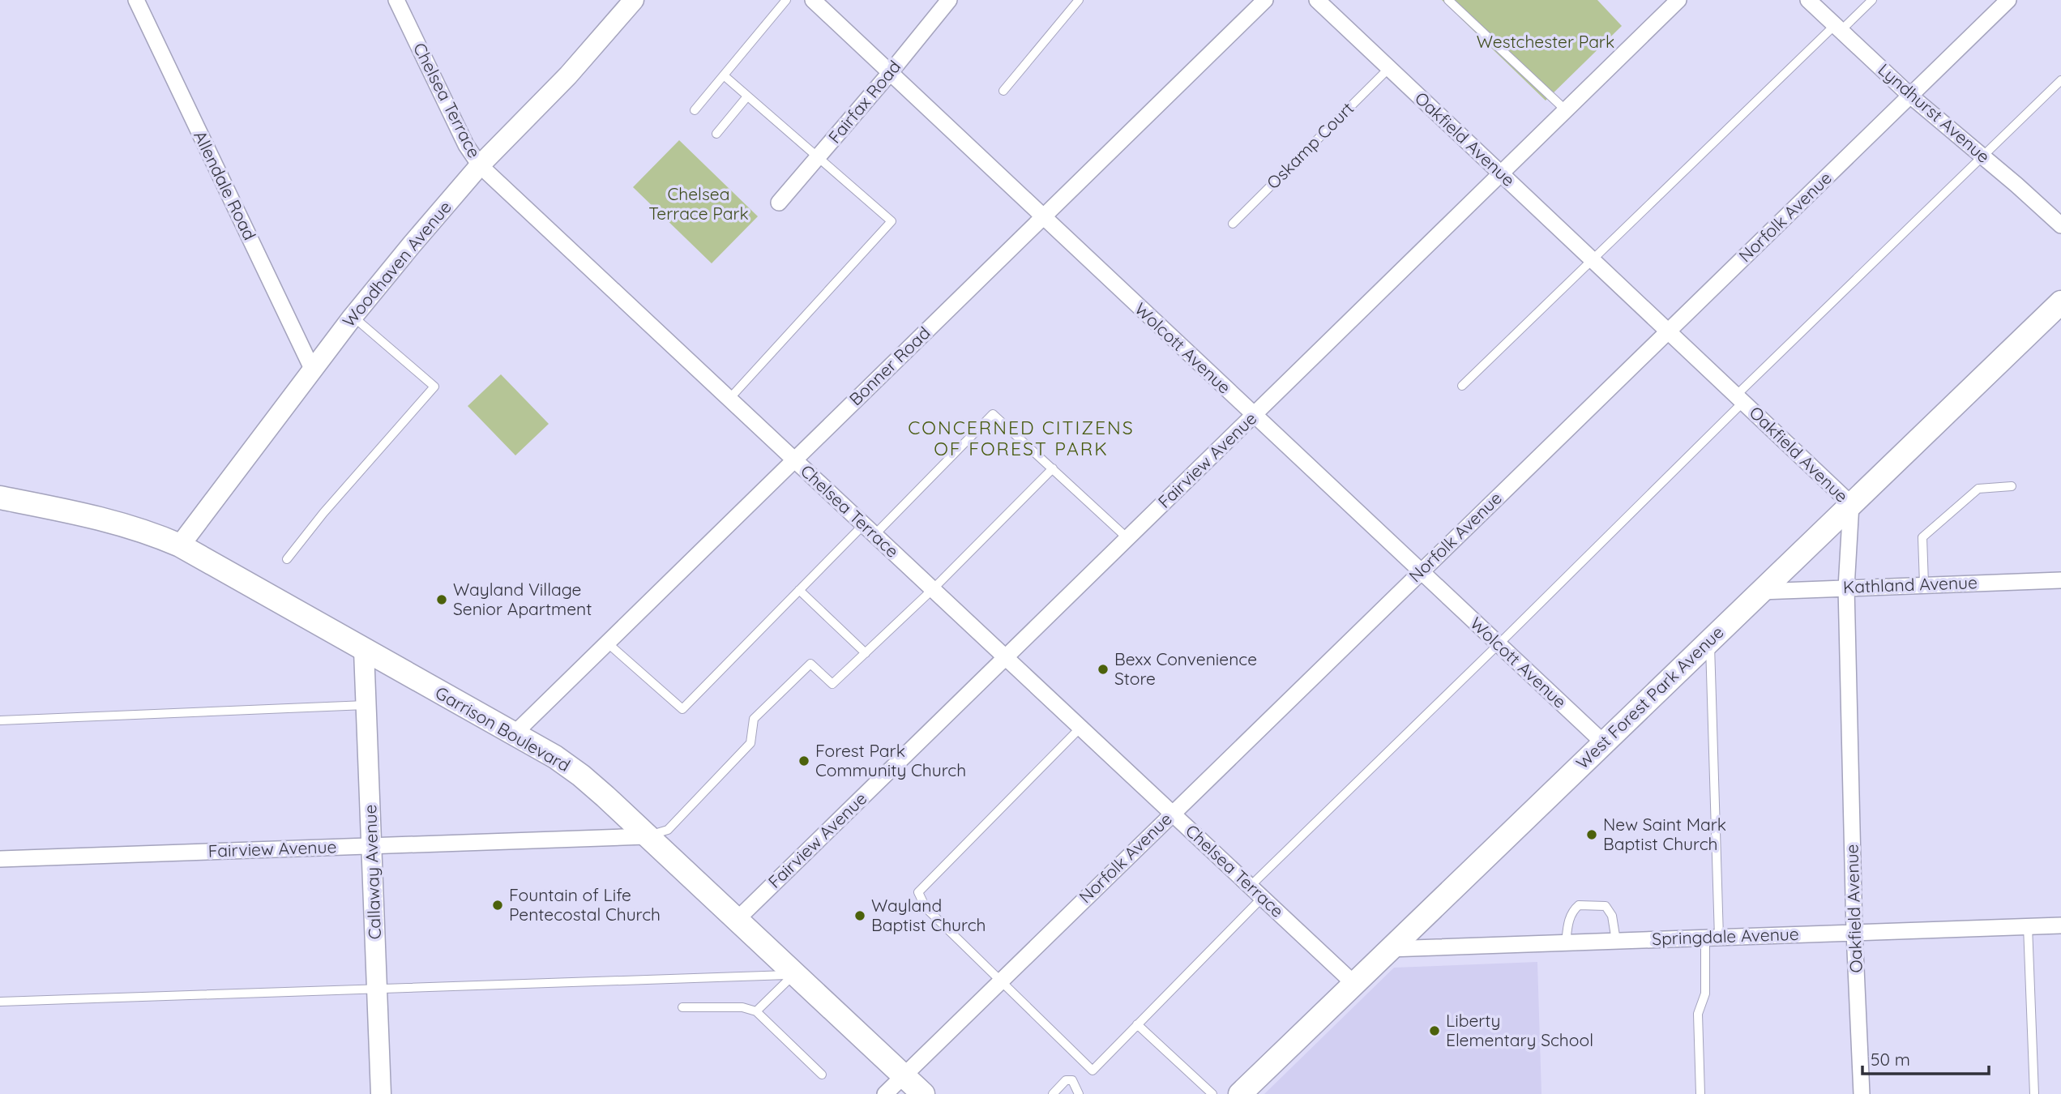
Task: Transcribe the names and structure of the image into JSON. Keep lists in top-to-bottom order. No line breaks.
{"streets":{"main road":["West Forest Park Avenue","Garrison Boulevard"],"street":["Chelsea Terrace","Fairfax Road","Lyndhurst Avenue","Oakfield Avenue","Allendale Road","Norfolk Avenue","Woodhaven Avenue","Wolcott Avenue","Bonner Road","Fairview Avenue","Kathland Avenue","Callaway Avenue","Springdale Avenue"],"lane":["Oskamp Court"]},"crossings":[["Chelsea Terrace","Norfolk Avenue"],["Chelsea Terrace","Woodhaven Avenue"],["Chelsea Terrace","Bonner Road"],["Chelsea Terrace","Fairview Avenue"],["Chelsea Terrace","West Forest Park Avenue"],["Fairfax Road","Wolcott Avenue"],["Lyndhurst Avenue","Norfolk Avenue"],["Oakfield Avenue","Oskamp Court"],["Oakfield Avenue","Norfolk Avenue"],["Oakfield Avenue","Fairview Avenue"],["Oakfield Avenue","Kathland Avenue"],["Oakfield Avenue","West Forest Park Avenue"],["Oakfield Avenue","Springdale Avenue"],["Allendale Road","Woodhaven Avenue"],["Norfolk Avenue","Wolcott Avenue"],["Norfolk Avenue","Garrison Boulevard"],["Woodhaven Avenue","Garrison Boulevard"],["Wolcott Avenue","Bonner Road"],["Wolcott Avenue","Fairview Avenue"],["Wolcott Avenue","West Forest Park Avenue"],["Bonner Road","Garrison Boulevard"],["Fairview Avenue","Garrison Boulevard"],["Fairview Avenue","Callaway Avenue"],["Kathland Avenue","West Forest Park Avenue"],["West Forest Park Avenue","Springdale Avenue"],["Garrison Boulevard","Callaway Avenue"]],"districts":["CONCERNED CITIZENS OF FOREST PARK"],"parks":["Westchester Park","Chelsea Terrace Park"],"places":["Wayland Village Senior Apartment","Bexx Convenience Store","Forest Park Community Church","New Saint Mark Baptist Church","Fountain of Life Pentecostal Church","Wayland Baptist Church","Liberty Elementary School"],"scale_bar":"50 m"}
